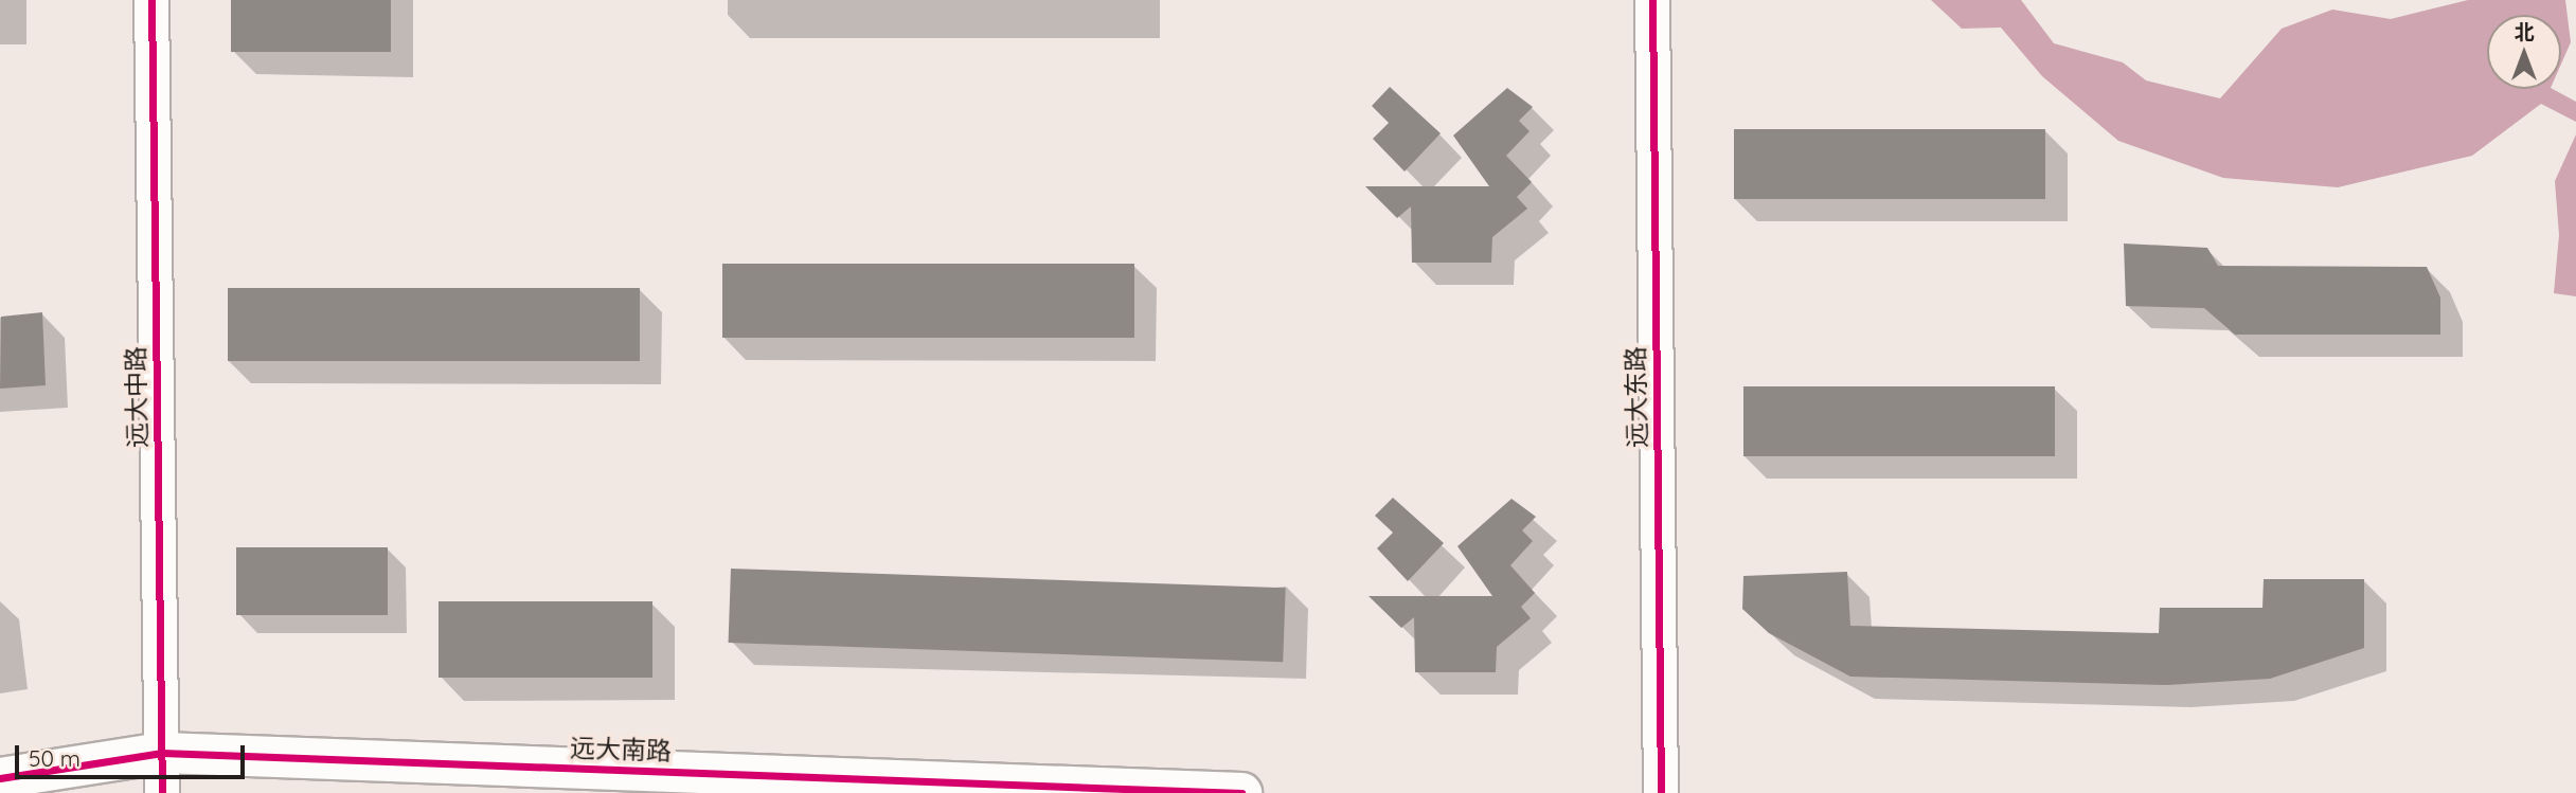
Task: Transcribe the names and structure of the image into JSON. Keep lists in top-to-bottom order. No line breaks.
{"streets":{"street":["远大中路","远大东路","远大南路"]},"crossings":[["远大中路","远大南路"]],"scale_bar":"50 m","north":"top"}
